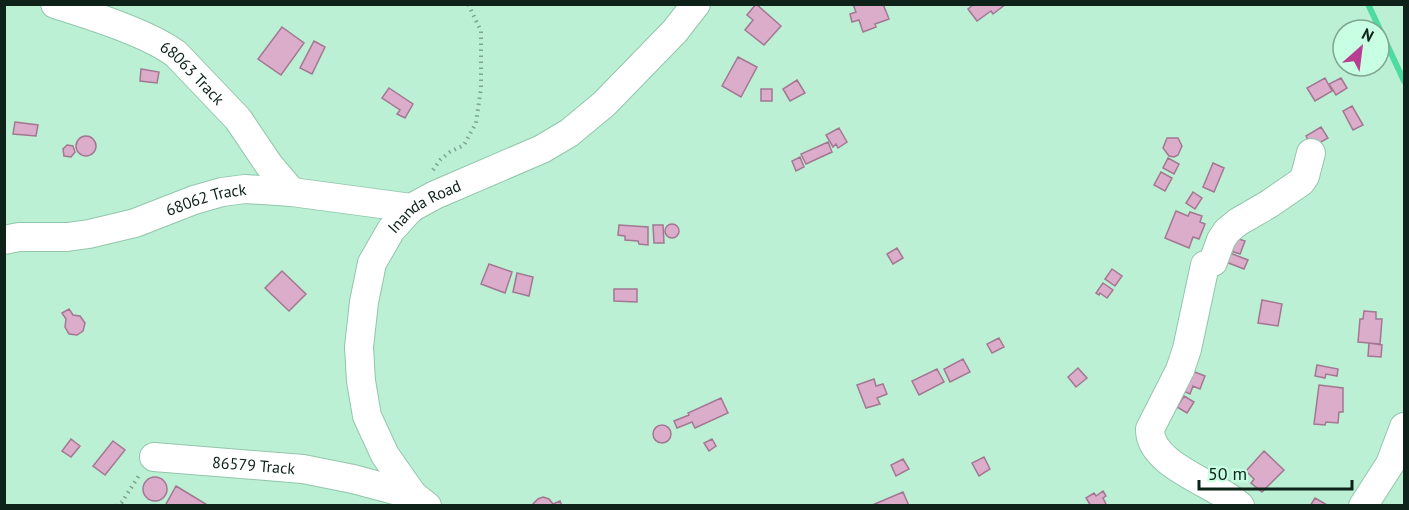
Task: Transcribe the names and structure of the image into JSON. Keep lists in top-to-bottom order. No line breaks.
{"streets":{"street":["68063 Track","68062 Track","Inanda Road","86579 Track"]},"crossings":[["68063 Track","68062 Track"],["68062 Track","Inanda Road"],["Inanda Road","86579 Track"]],"scale_bar":"50 m","north":"top right"}
